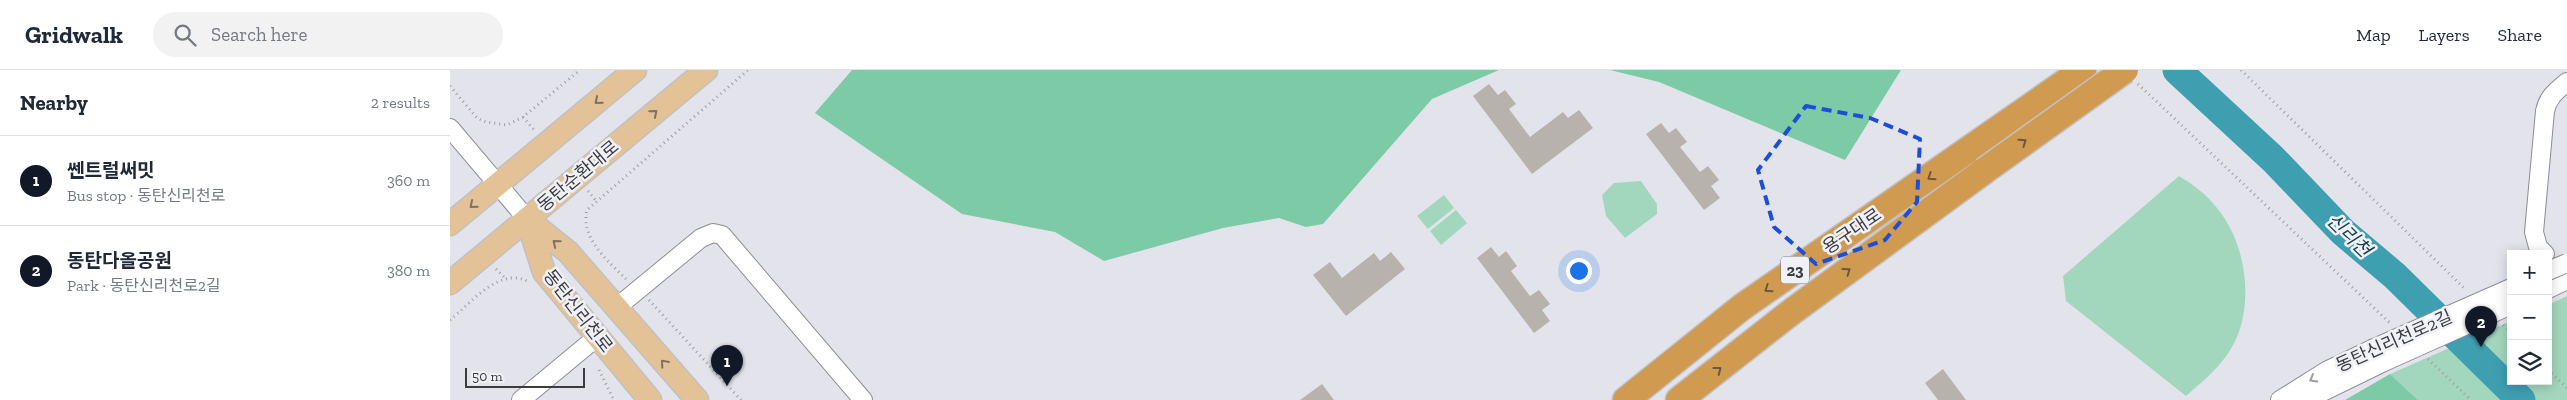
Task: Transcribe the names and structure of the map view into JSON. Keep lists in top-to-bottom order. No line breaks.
{"streets":{"highway":["용구대로","23"],"main road":["동탄순환대로","동탄신리천로"],"street":["동탄신리천로2길"]},"crossings":[["동탄순환대로","동탄신리천로"]],"water":["신리천"],"scale_bar":"50 m","page":{"header":"Gridwalk","search":"Search here","nav":["Map","Layers","Share"],"heading":["Nearby","2 results"],"list":[{"mark":"1","name":"쎈트럴써밋","note":"Bus stop · 동탄신리천로","value":"360 m"},{"mark":"2","name":"동탄다올공원","note":"Park · 동탄신리천로2길","value":"380 m"}],"map_buttons":["+","−"],"pins":["2","1"],"scale":"50 m"}}
